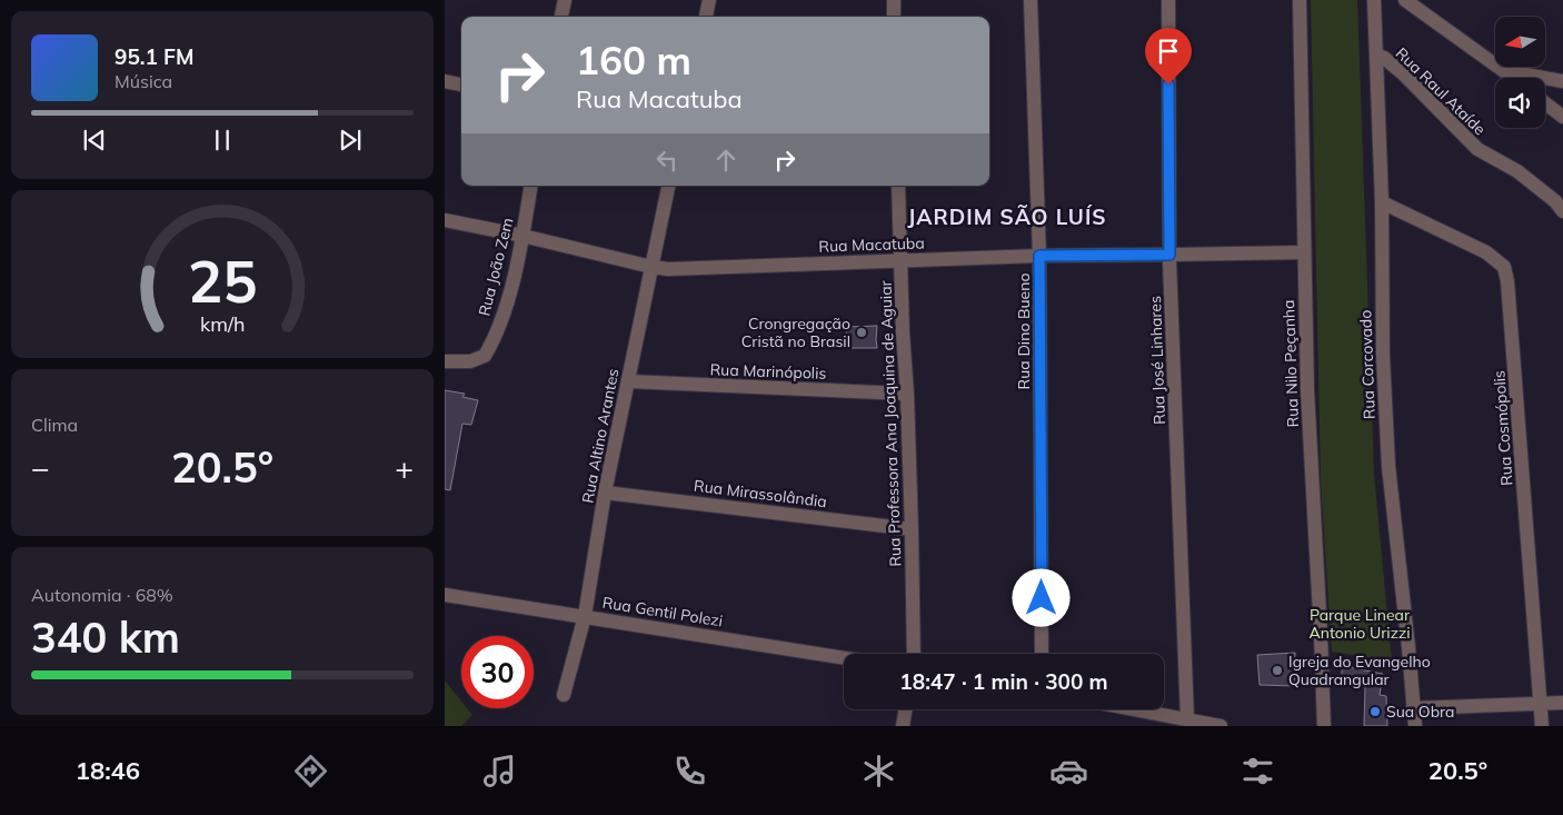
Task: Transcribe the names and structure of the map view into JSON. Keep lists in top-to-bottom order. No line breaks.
{"streets":{"street":["Rua Raul Ataíde","Rua Macatuba","Rua João Zem","Rua Dino Bueno","Rua José Linhares","Rua Nilo Peçanha","Rua Corcovado","Rua Marinópolis","Rua Professora Ana Joaquina de Aguiar","Rua Cosmópolis","Rua Altino Arantes","Rua Mirassolândia","Rua Gentil Polezi"]},"crossings":[["Rua Raul Ataíde","Rua Corcovado"],["Rua Macatuba","Rua João Zem"],["Rua Macatuba","Rua Dino Bueno"],["Rua Macatuba","Rua José Linhares"],["Rua Macatuba","Rua Nilo Peçanha"],["Rua Macatuba","Rua Professora Ana Joaquina de Aguiar"],["Rua Macatuba","Rua Altino Arantes"],["Rua Corcovado","Rua Cosmópolis"],["Rua Marinópolis","Rua Professora Ana Joaquina de Aguiar"],["Rua Marinópolis","Rua Altino Arantes"],["Rua Professora Ana Joaquina de Aguiar","Rua Mirassolândia"],["Rua Altino Arantes","Rua Mirassolândia"],["Rua Altino Arantes","Rua Gentil Polezi"]],"districts":["JARDIM SÃO LUÍS"],"parks":["Parque Linear Antonio Urizzi"],"places":["Crongregação Cristã no Brasil","Igreja do Evangelho Quadrangular","Sua Obra"],"north":"left","page":{"turn":["160 m","Rua Macatuba"],"song":["95.1 FM","Música"],"tile":["Clima",["Autonomia · 68%","340 km"]],"heat":["−","20.5°","+"],"limit":"30","trip":"18:47 · 1 min · 300 m","tabs":["18:46","20.5°"],"gauge":["25","km/h"]}}
